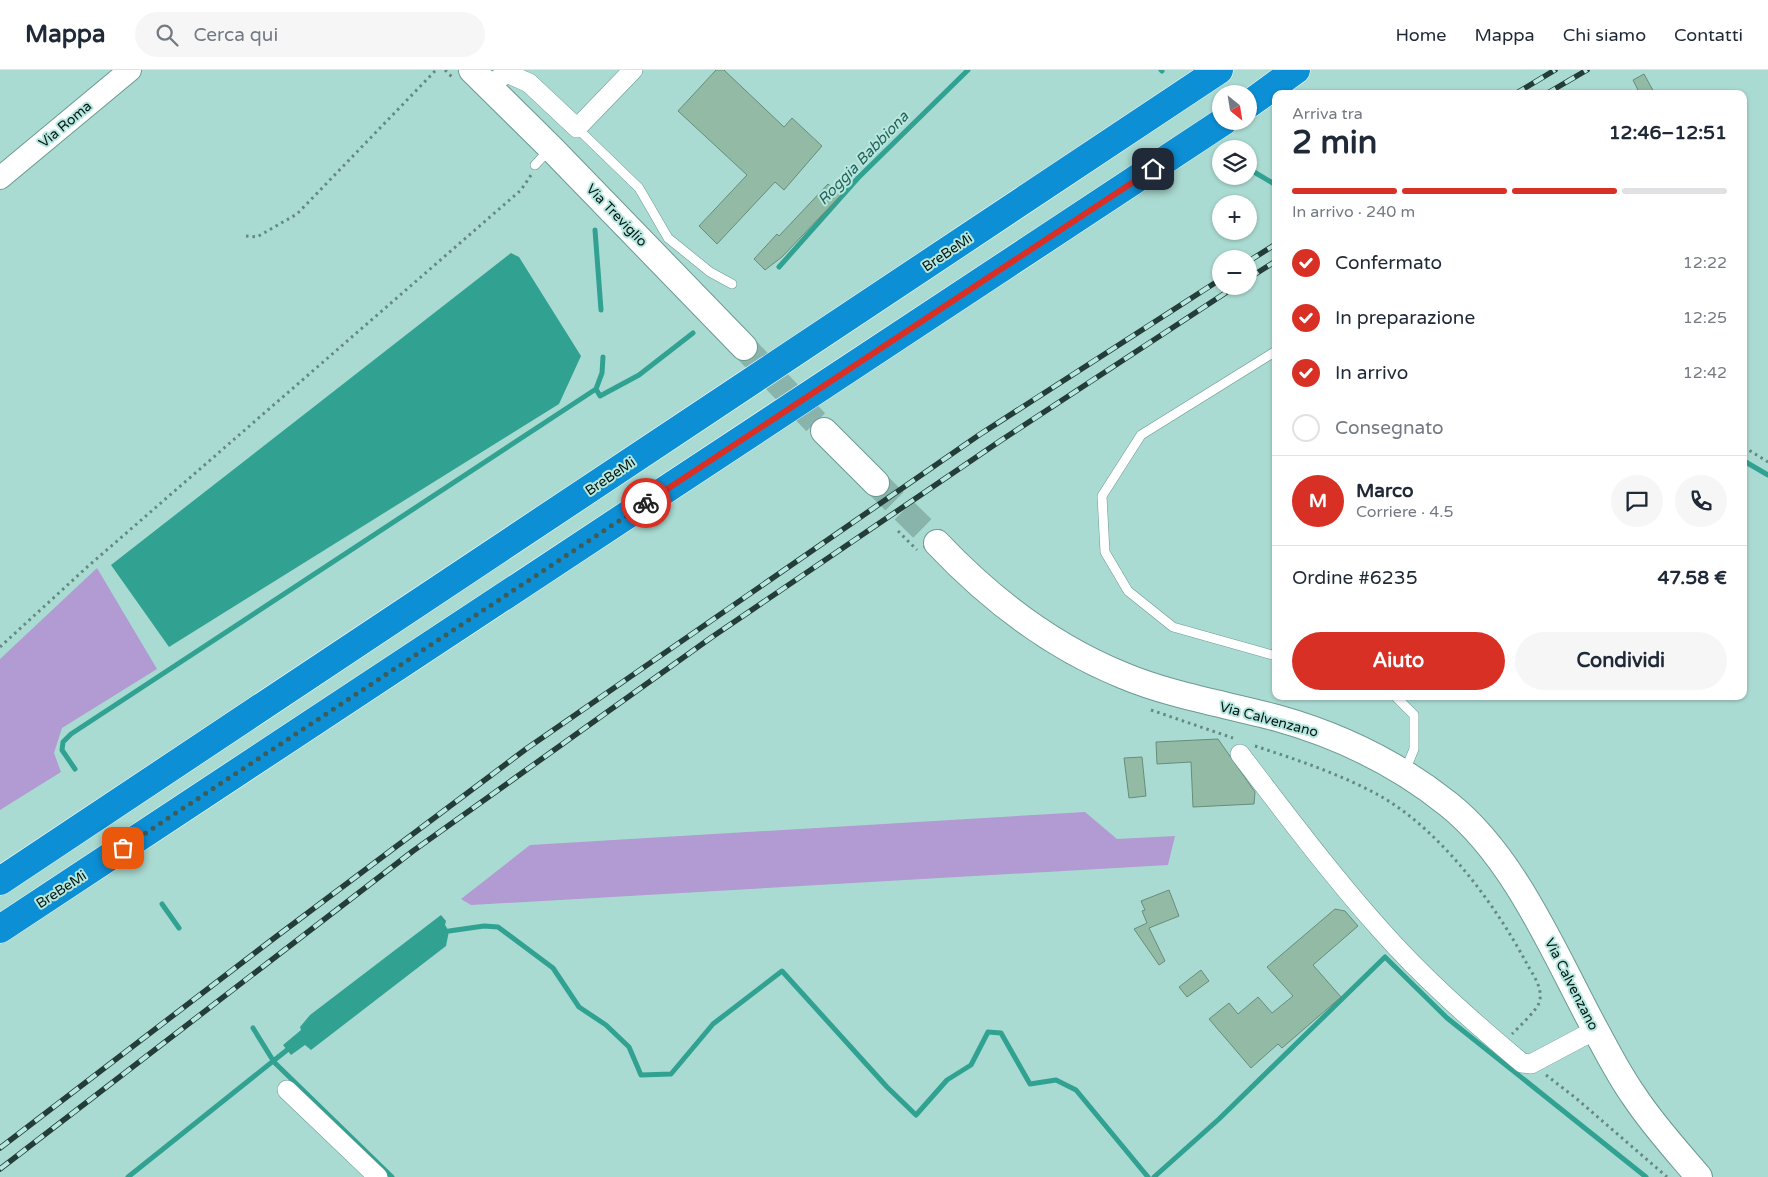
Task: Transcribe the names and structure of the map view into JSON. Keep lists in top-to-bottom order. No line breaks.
{"streets":{"highway":["BreBeMi"],"main road":["Via Treviglio","Via Calvenzano"],"street":["Via Roma"]},"water":["Roggia Babbiona"],"north":"bottom right","page":{"header":"Mappa","search":"Cerca qui","nav":["Home","Mappa","Chi siamo","Contatti"],"map_buttons":["+","−"],"heading":["2 min","Arriva tra","12:46–12:51"],"panel":["Marco","Corriere · 4.5","Ordine #6235","47.58 €"],"bar":"In arrivo · 240 m","list":[["Confermato","12:22"],["In preparazione","12:25"],["In arrivo","12:42"],"Consegnato"],"round":"M","buttons":["Aiuto","Condividi"]}}
